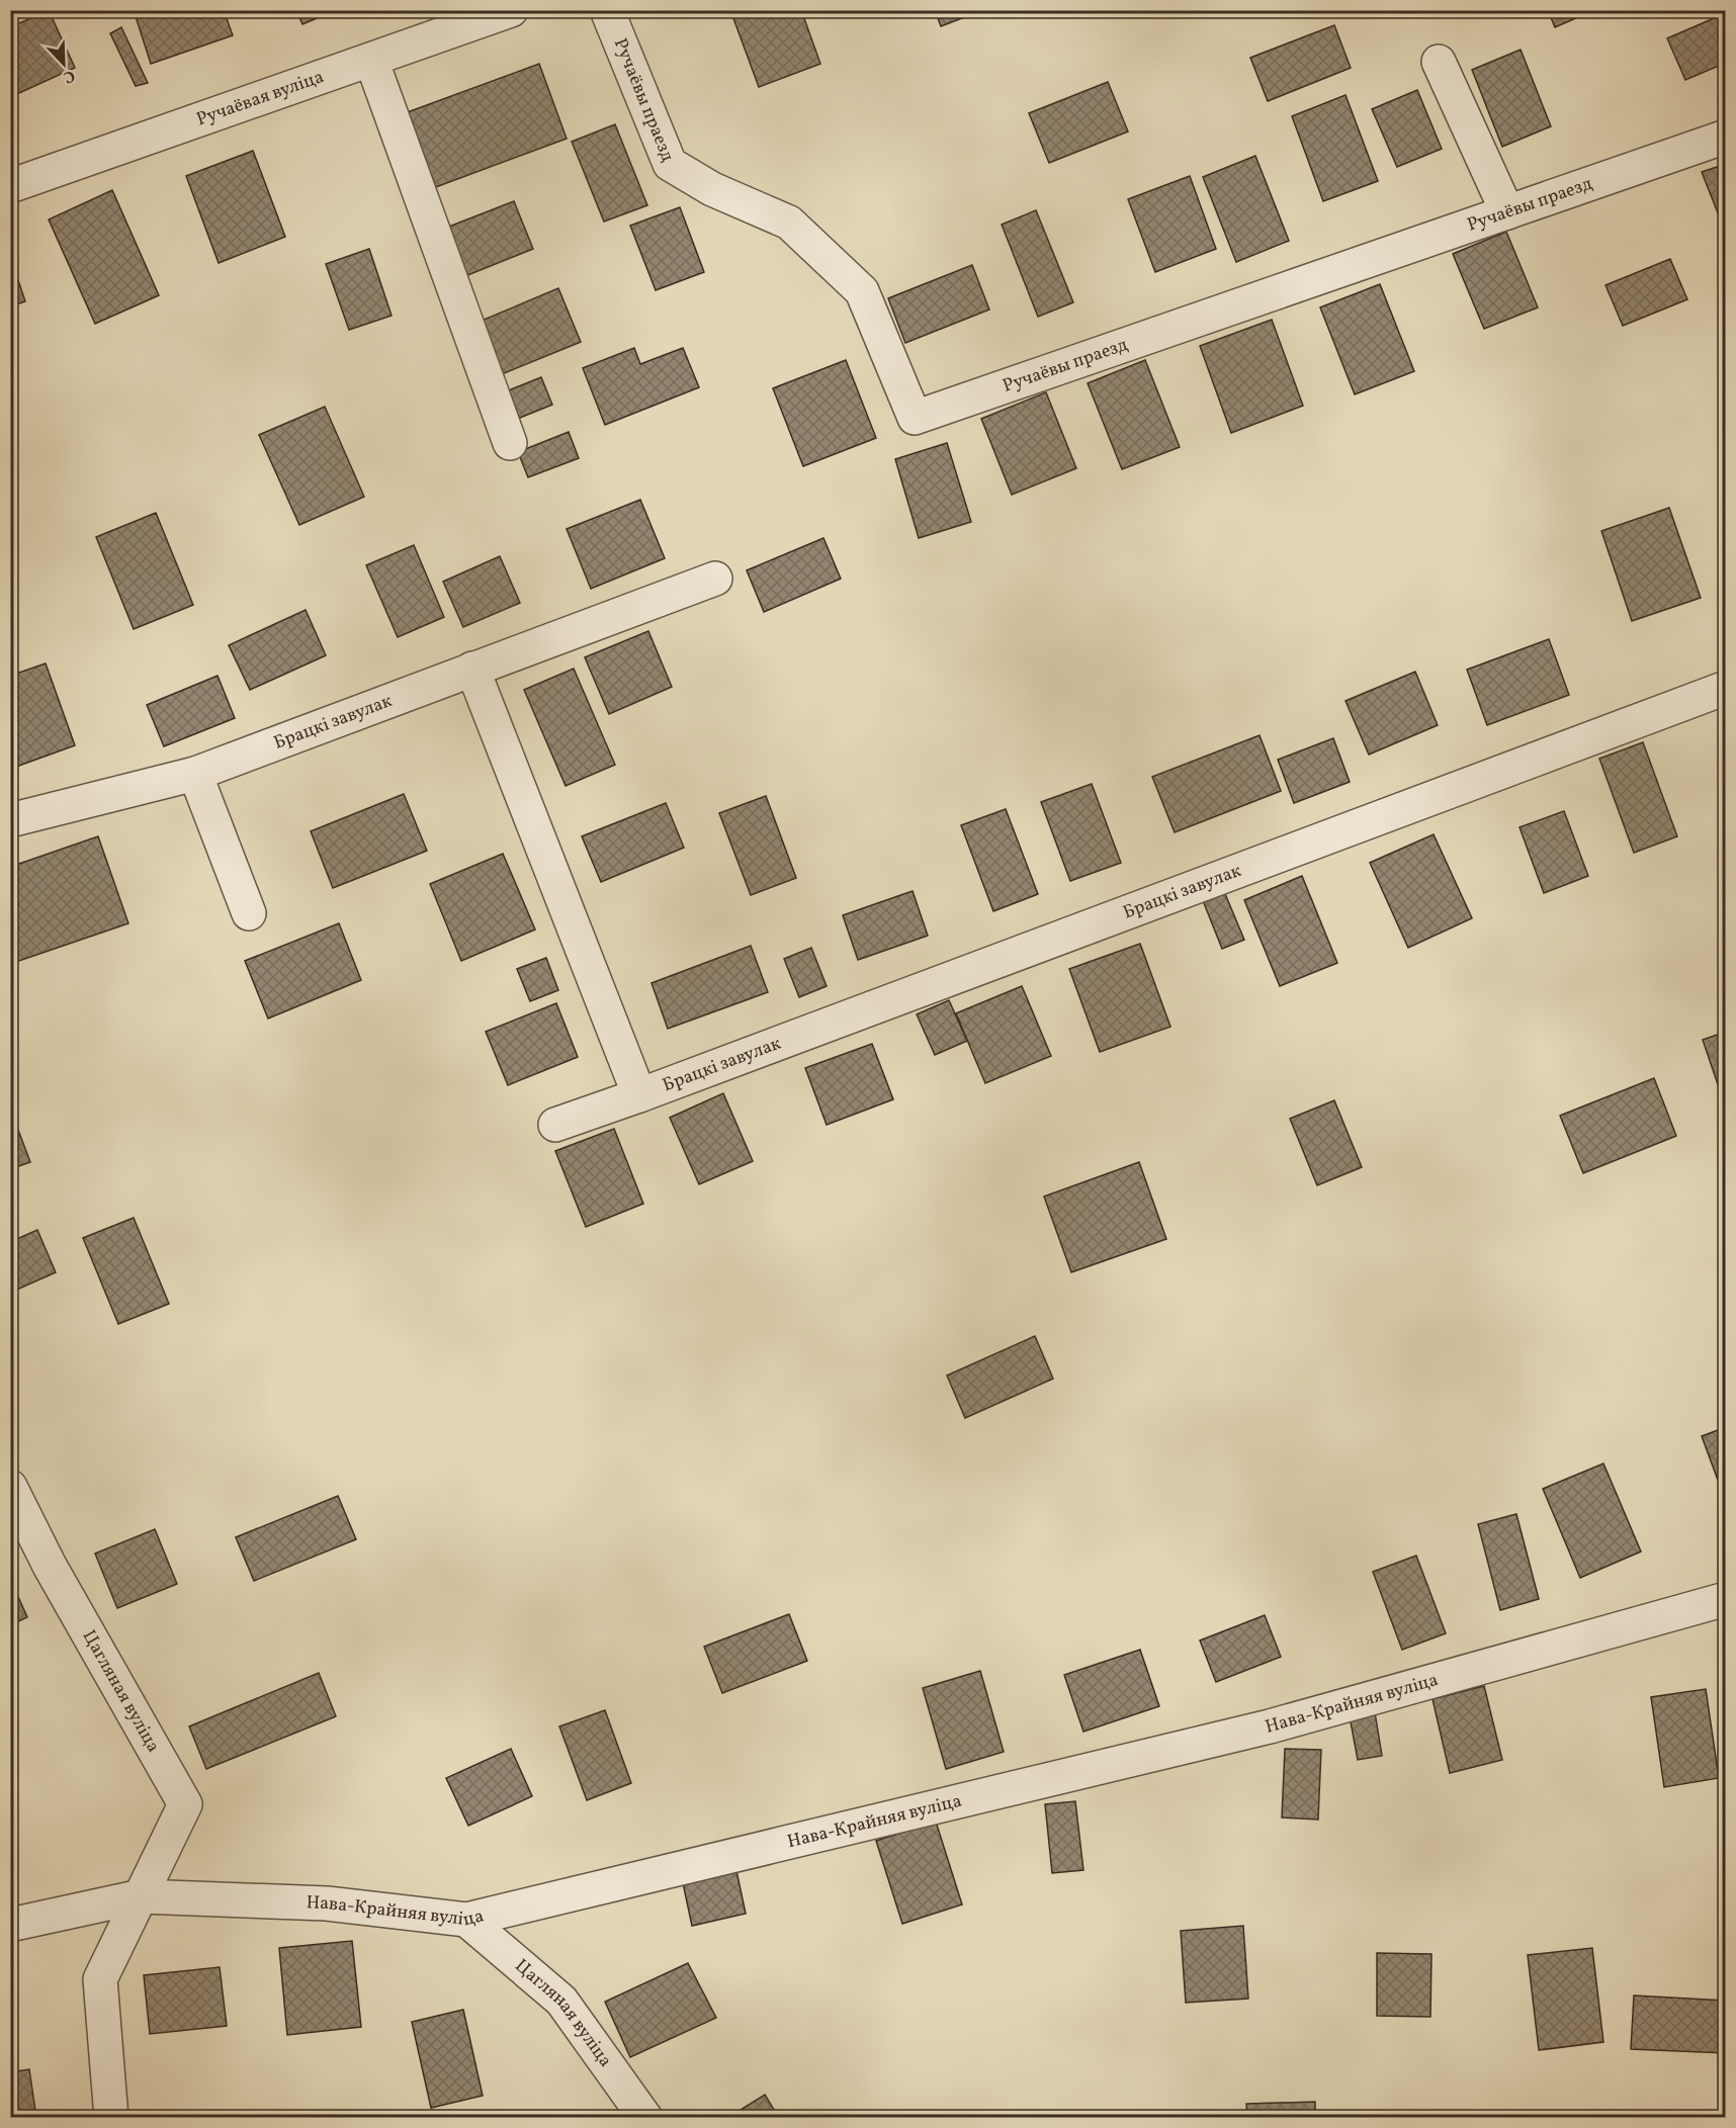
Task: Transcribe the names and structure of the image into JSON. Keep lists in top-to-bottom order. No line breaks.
{"streets":{"street":["Ручаёвая вуліца","Ручаёвы праезд","Брацкі завулак","Цагляная вуліца","Нава-Крайняя вуліца"]},"crossings":[["Цагляная вуліца","Нава-Крайняя вуліца"]],"north":"bottom right"}
